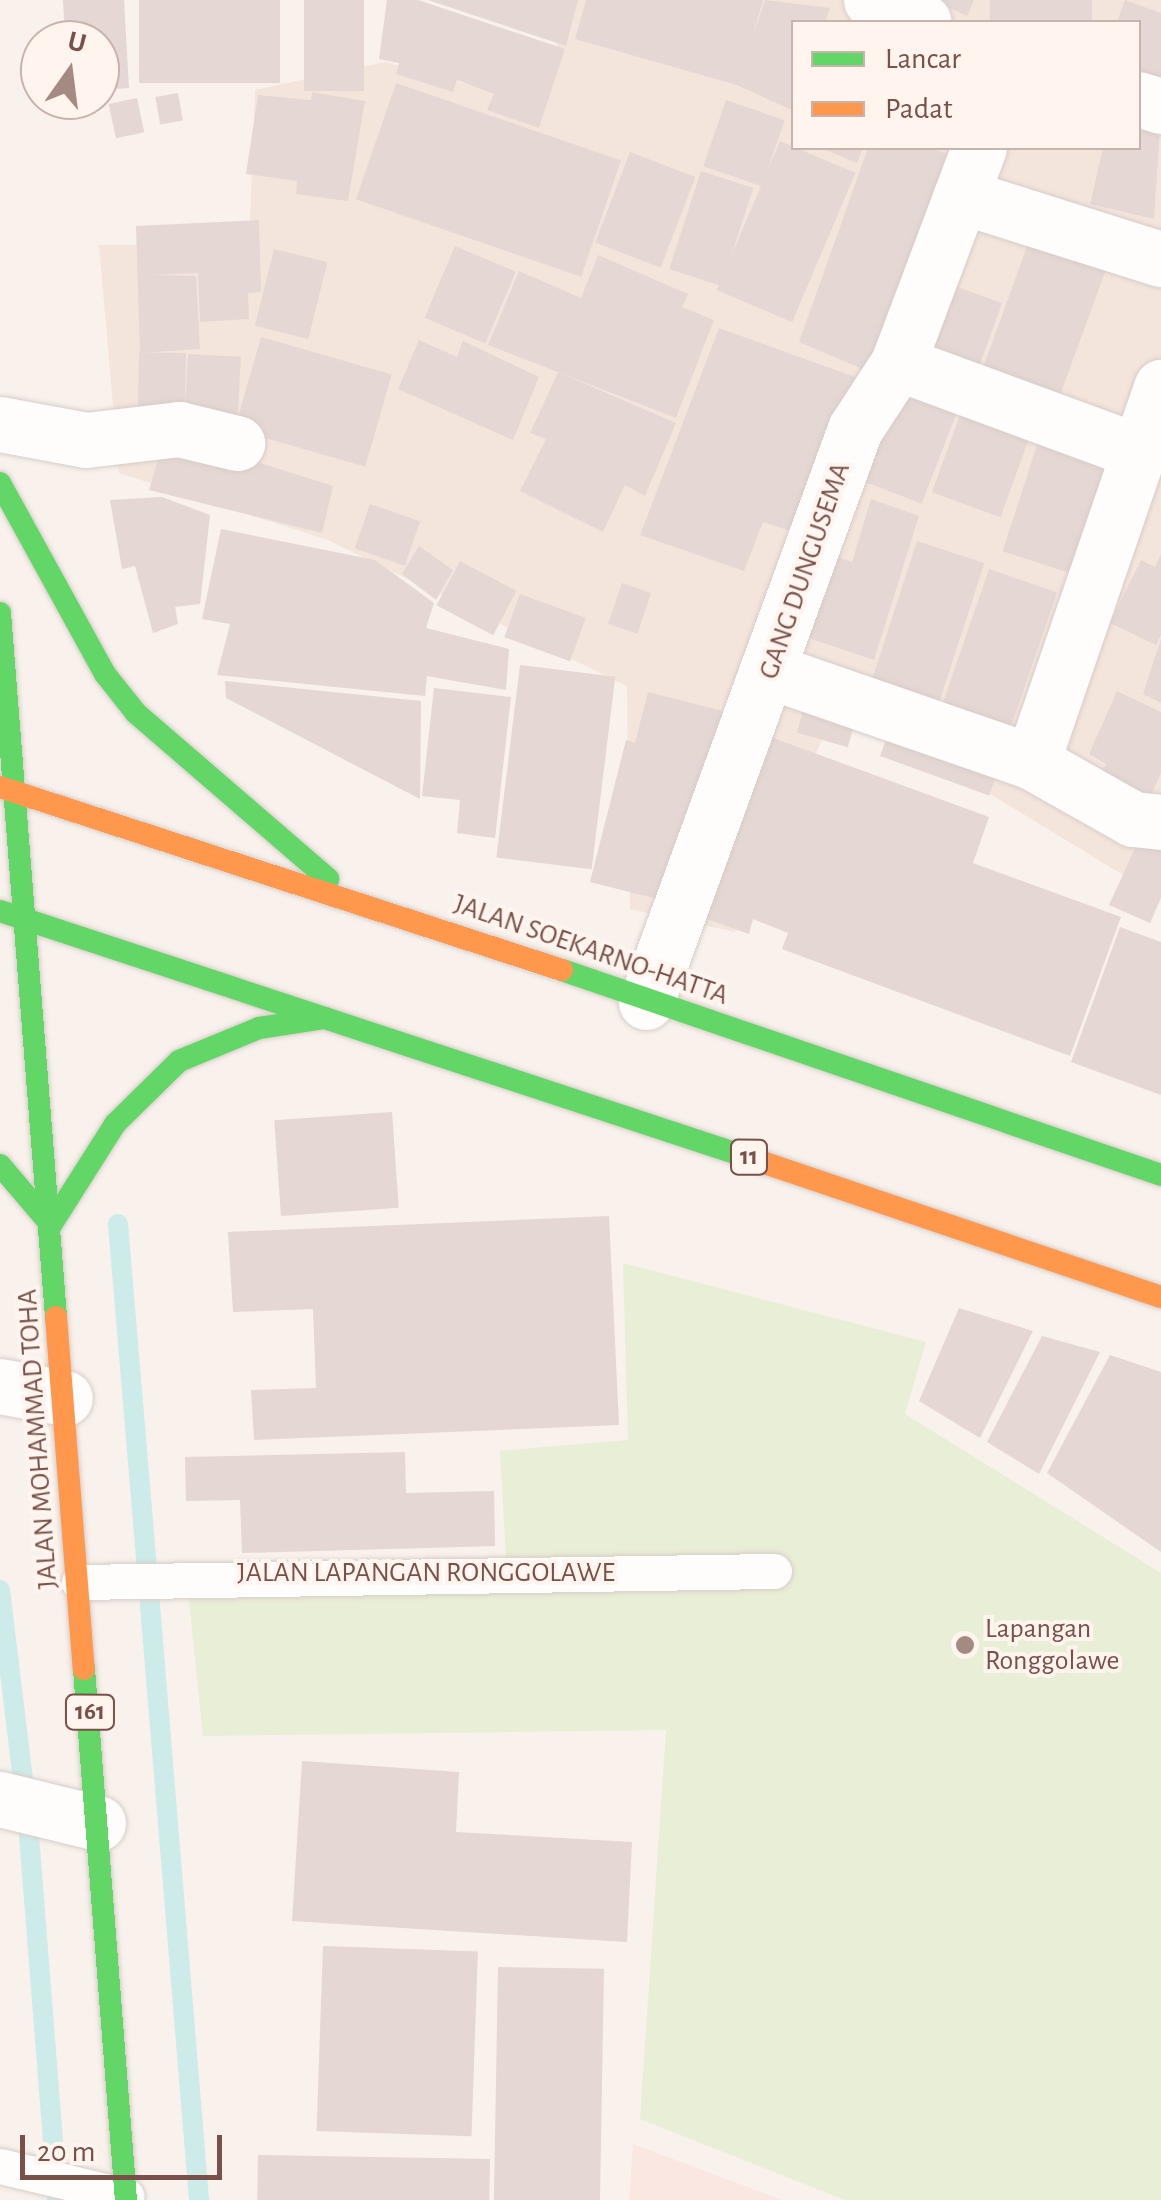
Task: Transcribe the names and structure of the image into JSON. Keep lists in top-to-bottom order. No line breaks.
{"streets":{"main road":["JALAN SOEKARNO-HATTA","11","JALAN MOHAMMAD TOHA","161"],"street":["GANG DUNGUSEMA"],"lane":["JALAN LAPANGAN RONGGOLAWE"]},"crossings":[["GANG DUNGUSEMA","JALAN SOEKARNO-HATTA"],["JALAN SOEKARNO-HATTA","JALAN MOHAMMAD TOHA"],["11","JALAN MOHAMMAD TOHA"],["JALAN MOHAMMAD TOHA","JALAN LAPANGAN RONGGOLAWE"]],"places":["Lapangan Ronggolawe"],"legend":["Lancar","Padat"],"scale_bar":"20 m","north":"top"}
